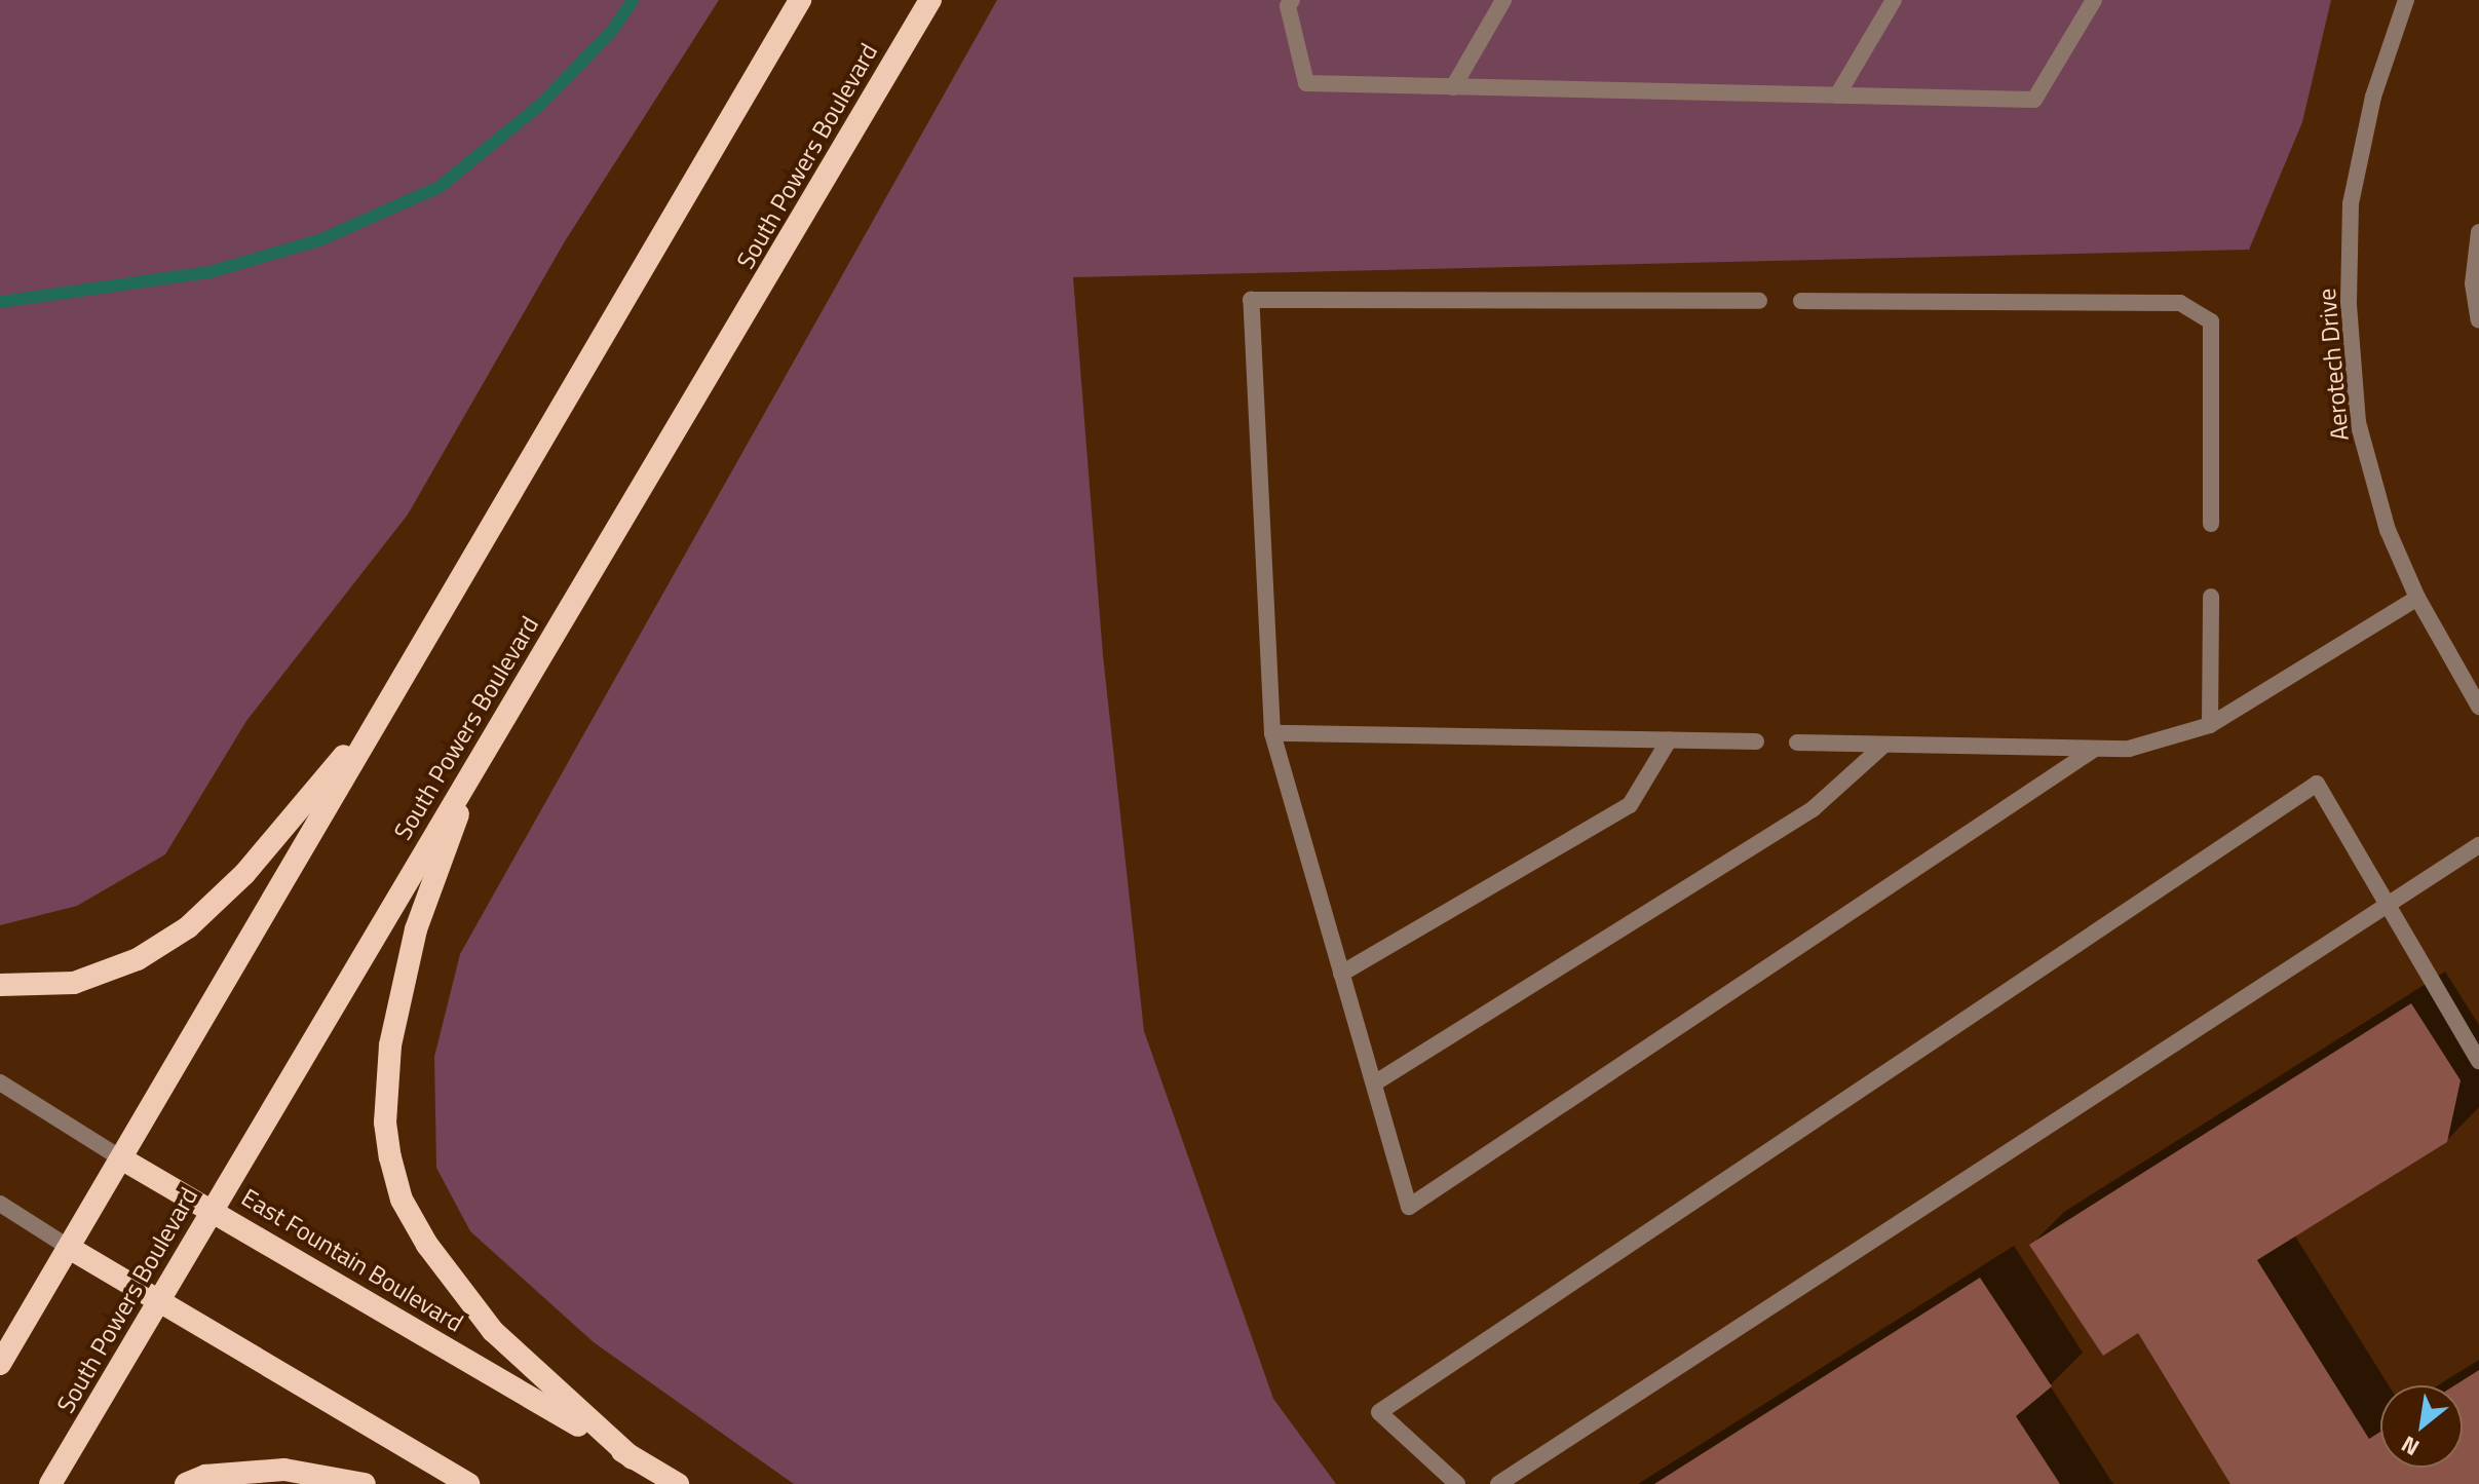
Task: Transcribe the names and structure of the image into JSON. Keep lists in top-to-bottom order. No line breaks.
{"streets":{"highway":["South Powers Boulevard","East Fountain Boulevard"],"street":["Aerotech Drive"]},"crossings":[["South Powers Boulevard","East Fountain Boulevard"]],"north":"bottom left"}
